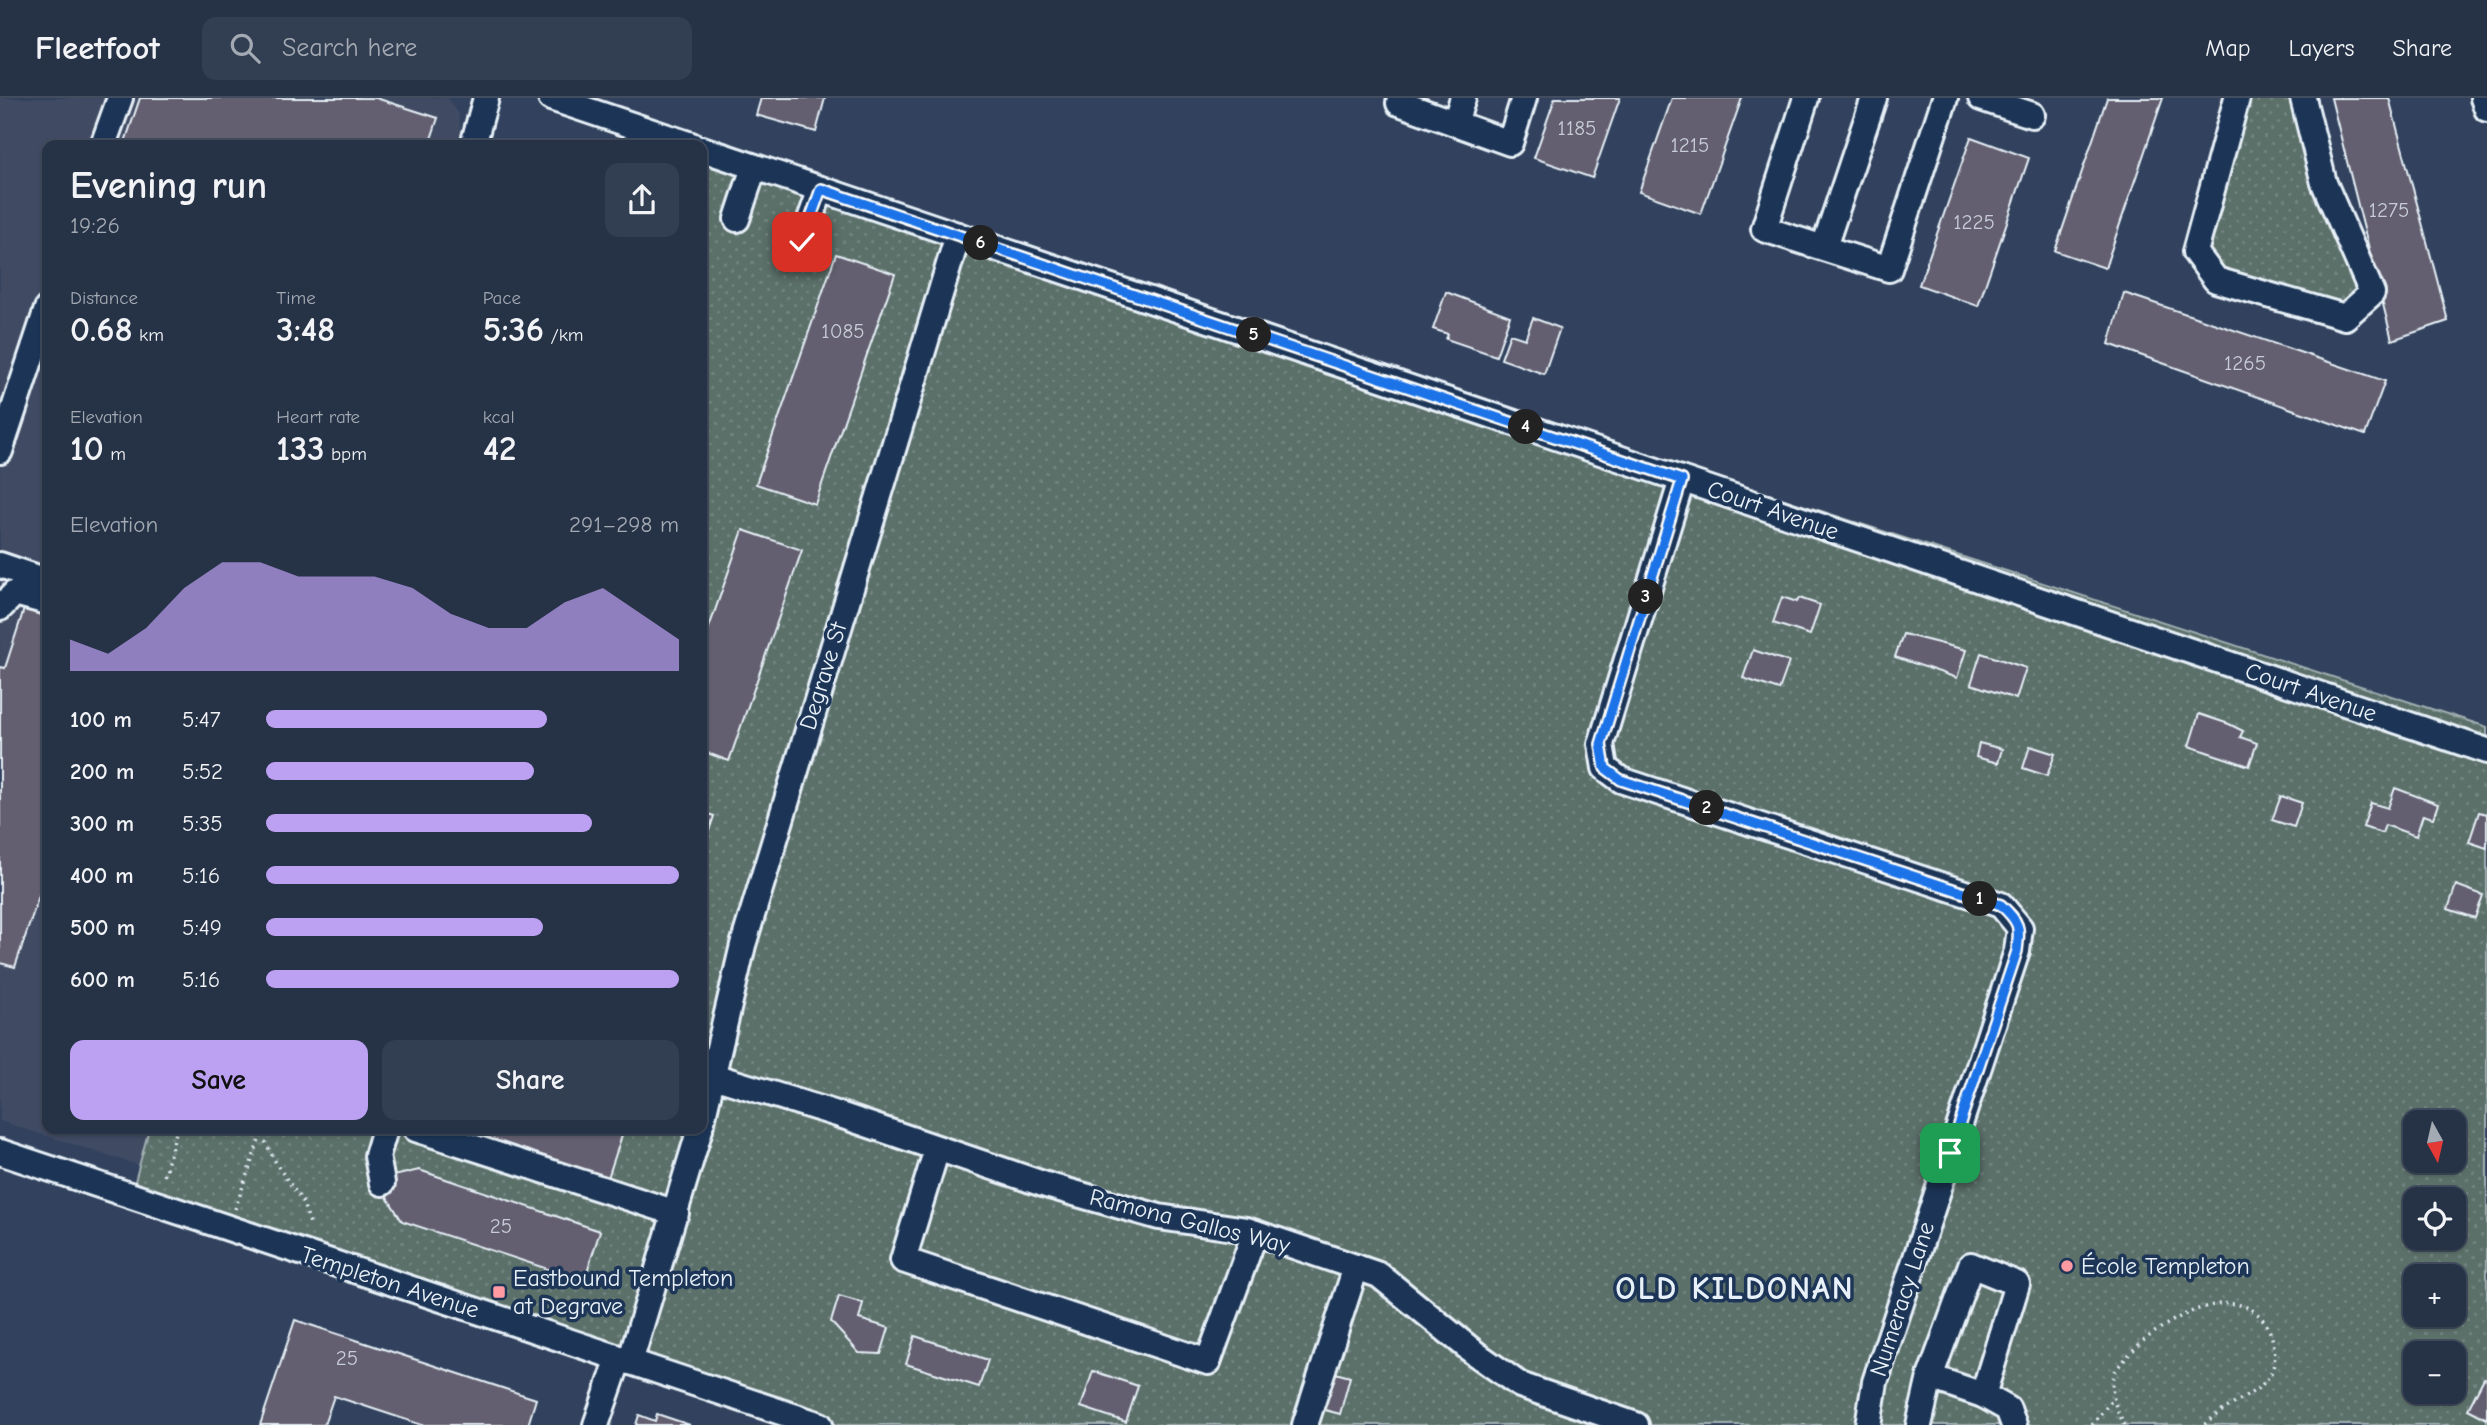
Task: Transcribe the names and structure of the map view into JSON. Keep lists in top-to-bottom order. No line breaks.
{"streets":{"street":["Court Avenue","Degrave St","Ramona Gallos Way","Templeton Avenue","Numeracy Lane"]},"crossings":[["Court Avenue","Degrave St"],["Court Avenue","Numeracy Lane"],["Degrave St","Ramona Gallos Way"]],"districts":["OLD KILDONAN"],"places":{"other":["École Templeton"],"transit":["Eastbound Templeton at Degrave"]},"house_numbers":["1185","1215","1275","1225","1085","1265","25","25"],"north":"bottom","page":{"header":"Fleetfoot","search":"Search here","nav":["Map","Layers","Share"],"heading":["Evening run","19:26"],"pins":["6","5","4","3","2","1"],"stats":[["Distance","0.68 km"],["Time","3:48"],["Pace","5:36 /km"],["Elevation","10 m"],["Heart rate","133 bpm"],["kcal","42"]],"chart":["Elevation","291–298 m"],"list":[{"name":"100 m","note":"5:47"},{"name":"200 m","note":"5:52"},{"name":"300 m","note":"5:35"},{"name":"400 m","note":"5:16"},{"name":"500 m","note":"5:49"},{"name":"600 m","note":"5:16"}],"buttons":["Save","Share"],"map_buttons":["+","−"]}}
